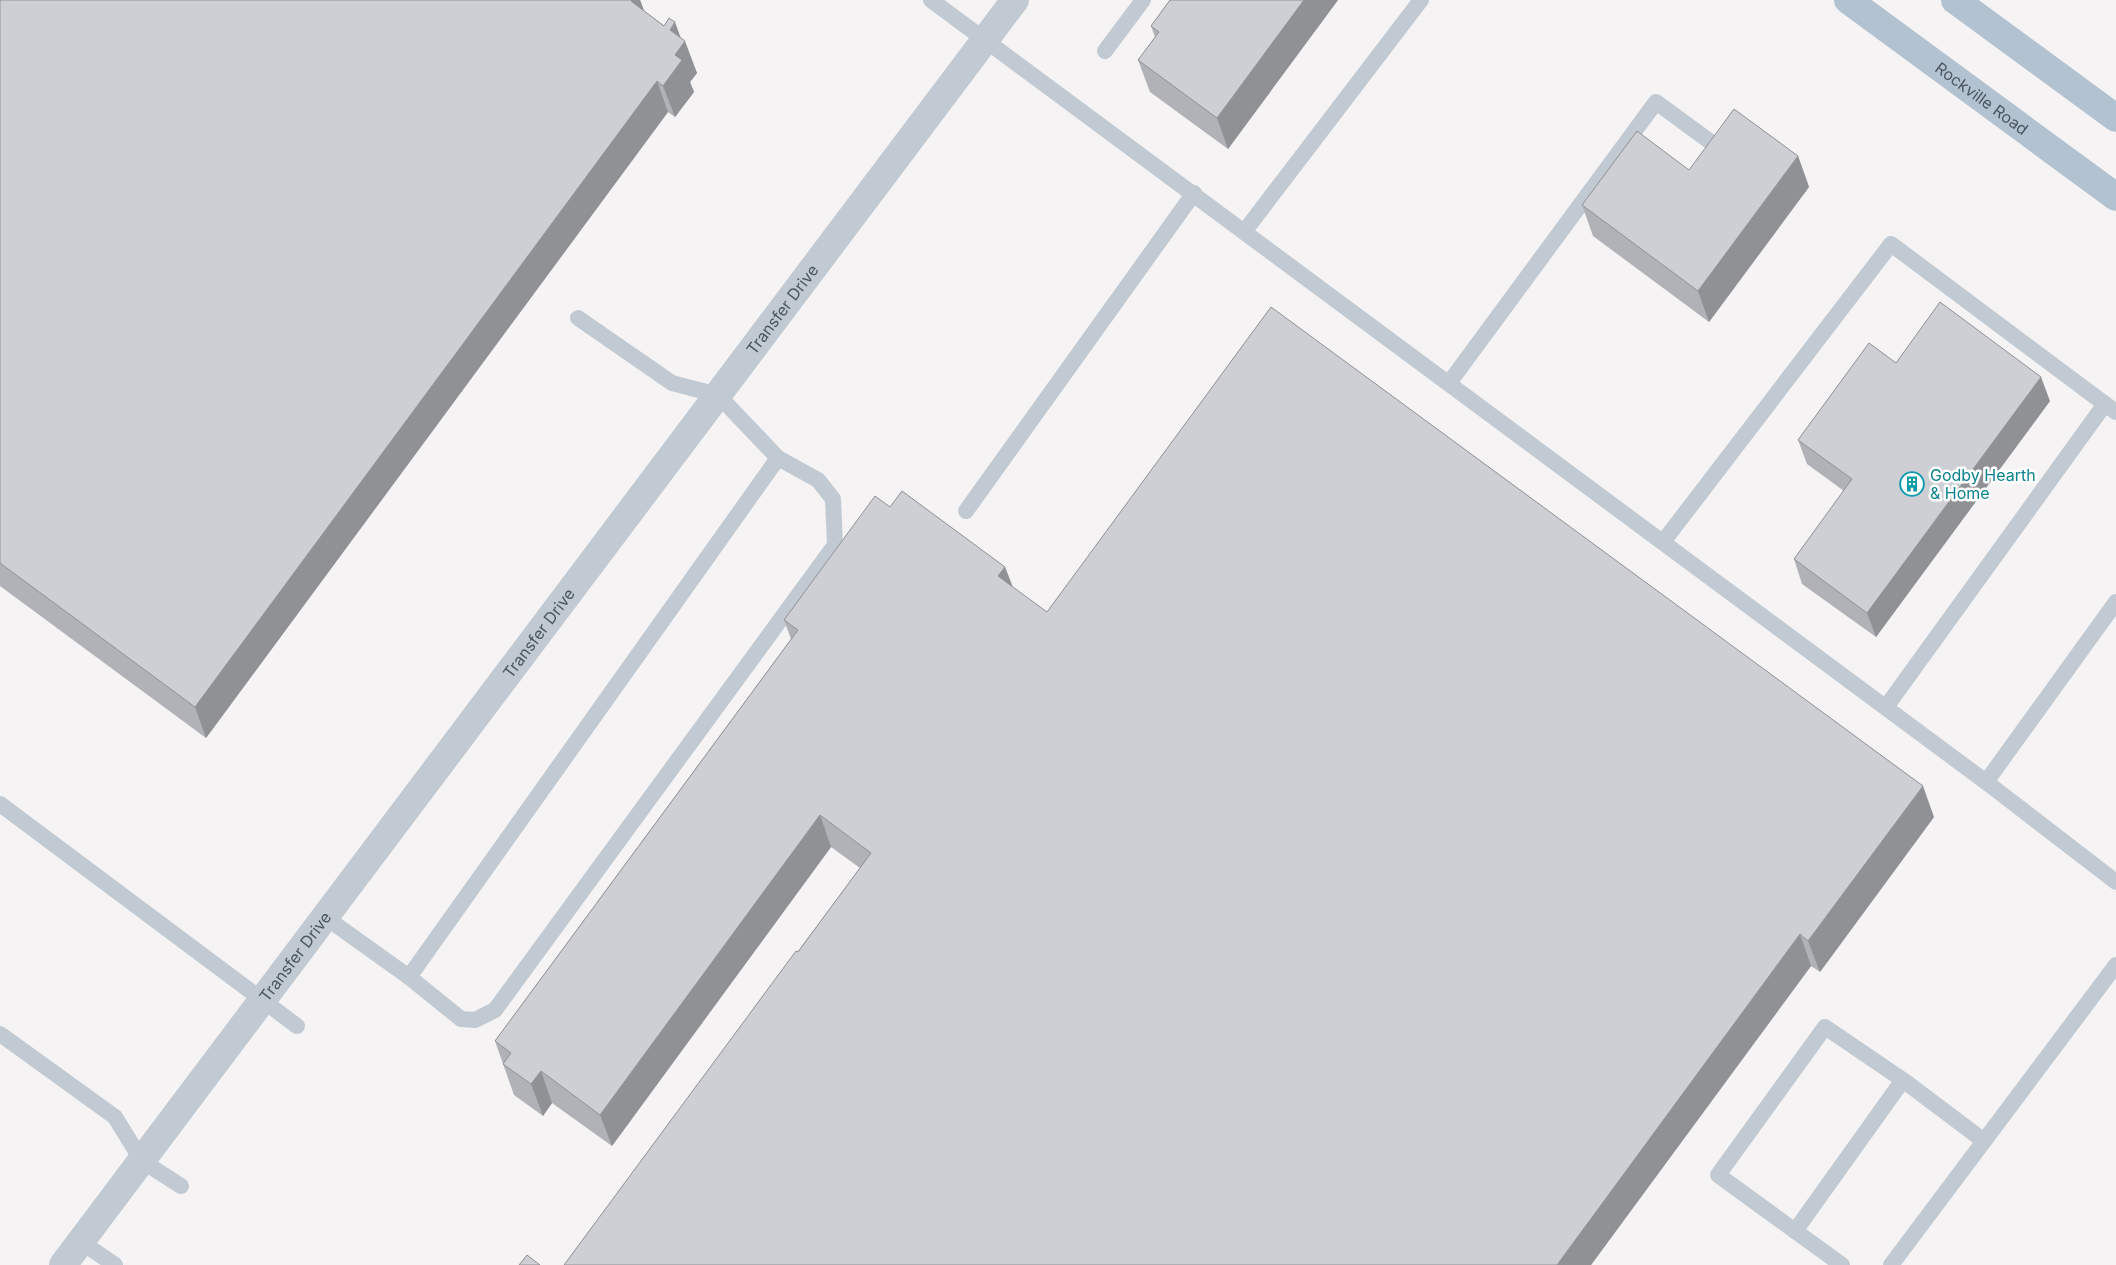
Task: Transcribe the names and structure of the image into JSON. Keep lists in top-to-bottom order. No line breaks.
{"streets":{"main road":["Rockville Road"],"street":["Transfer Drive"]},"places":{"building":["Godby Hearth & Home"]}}
